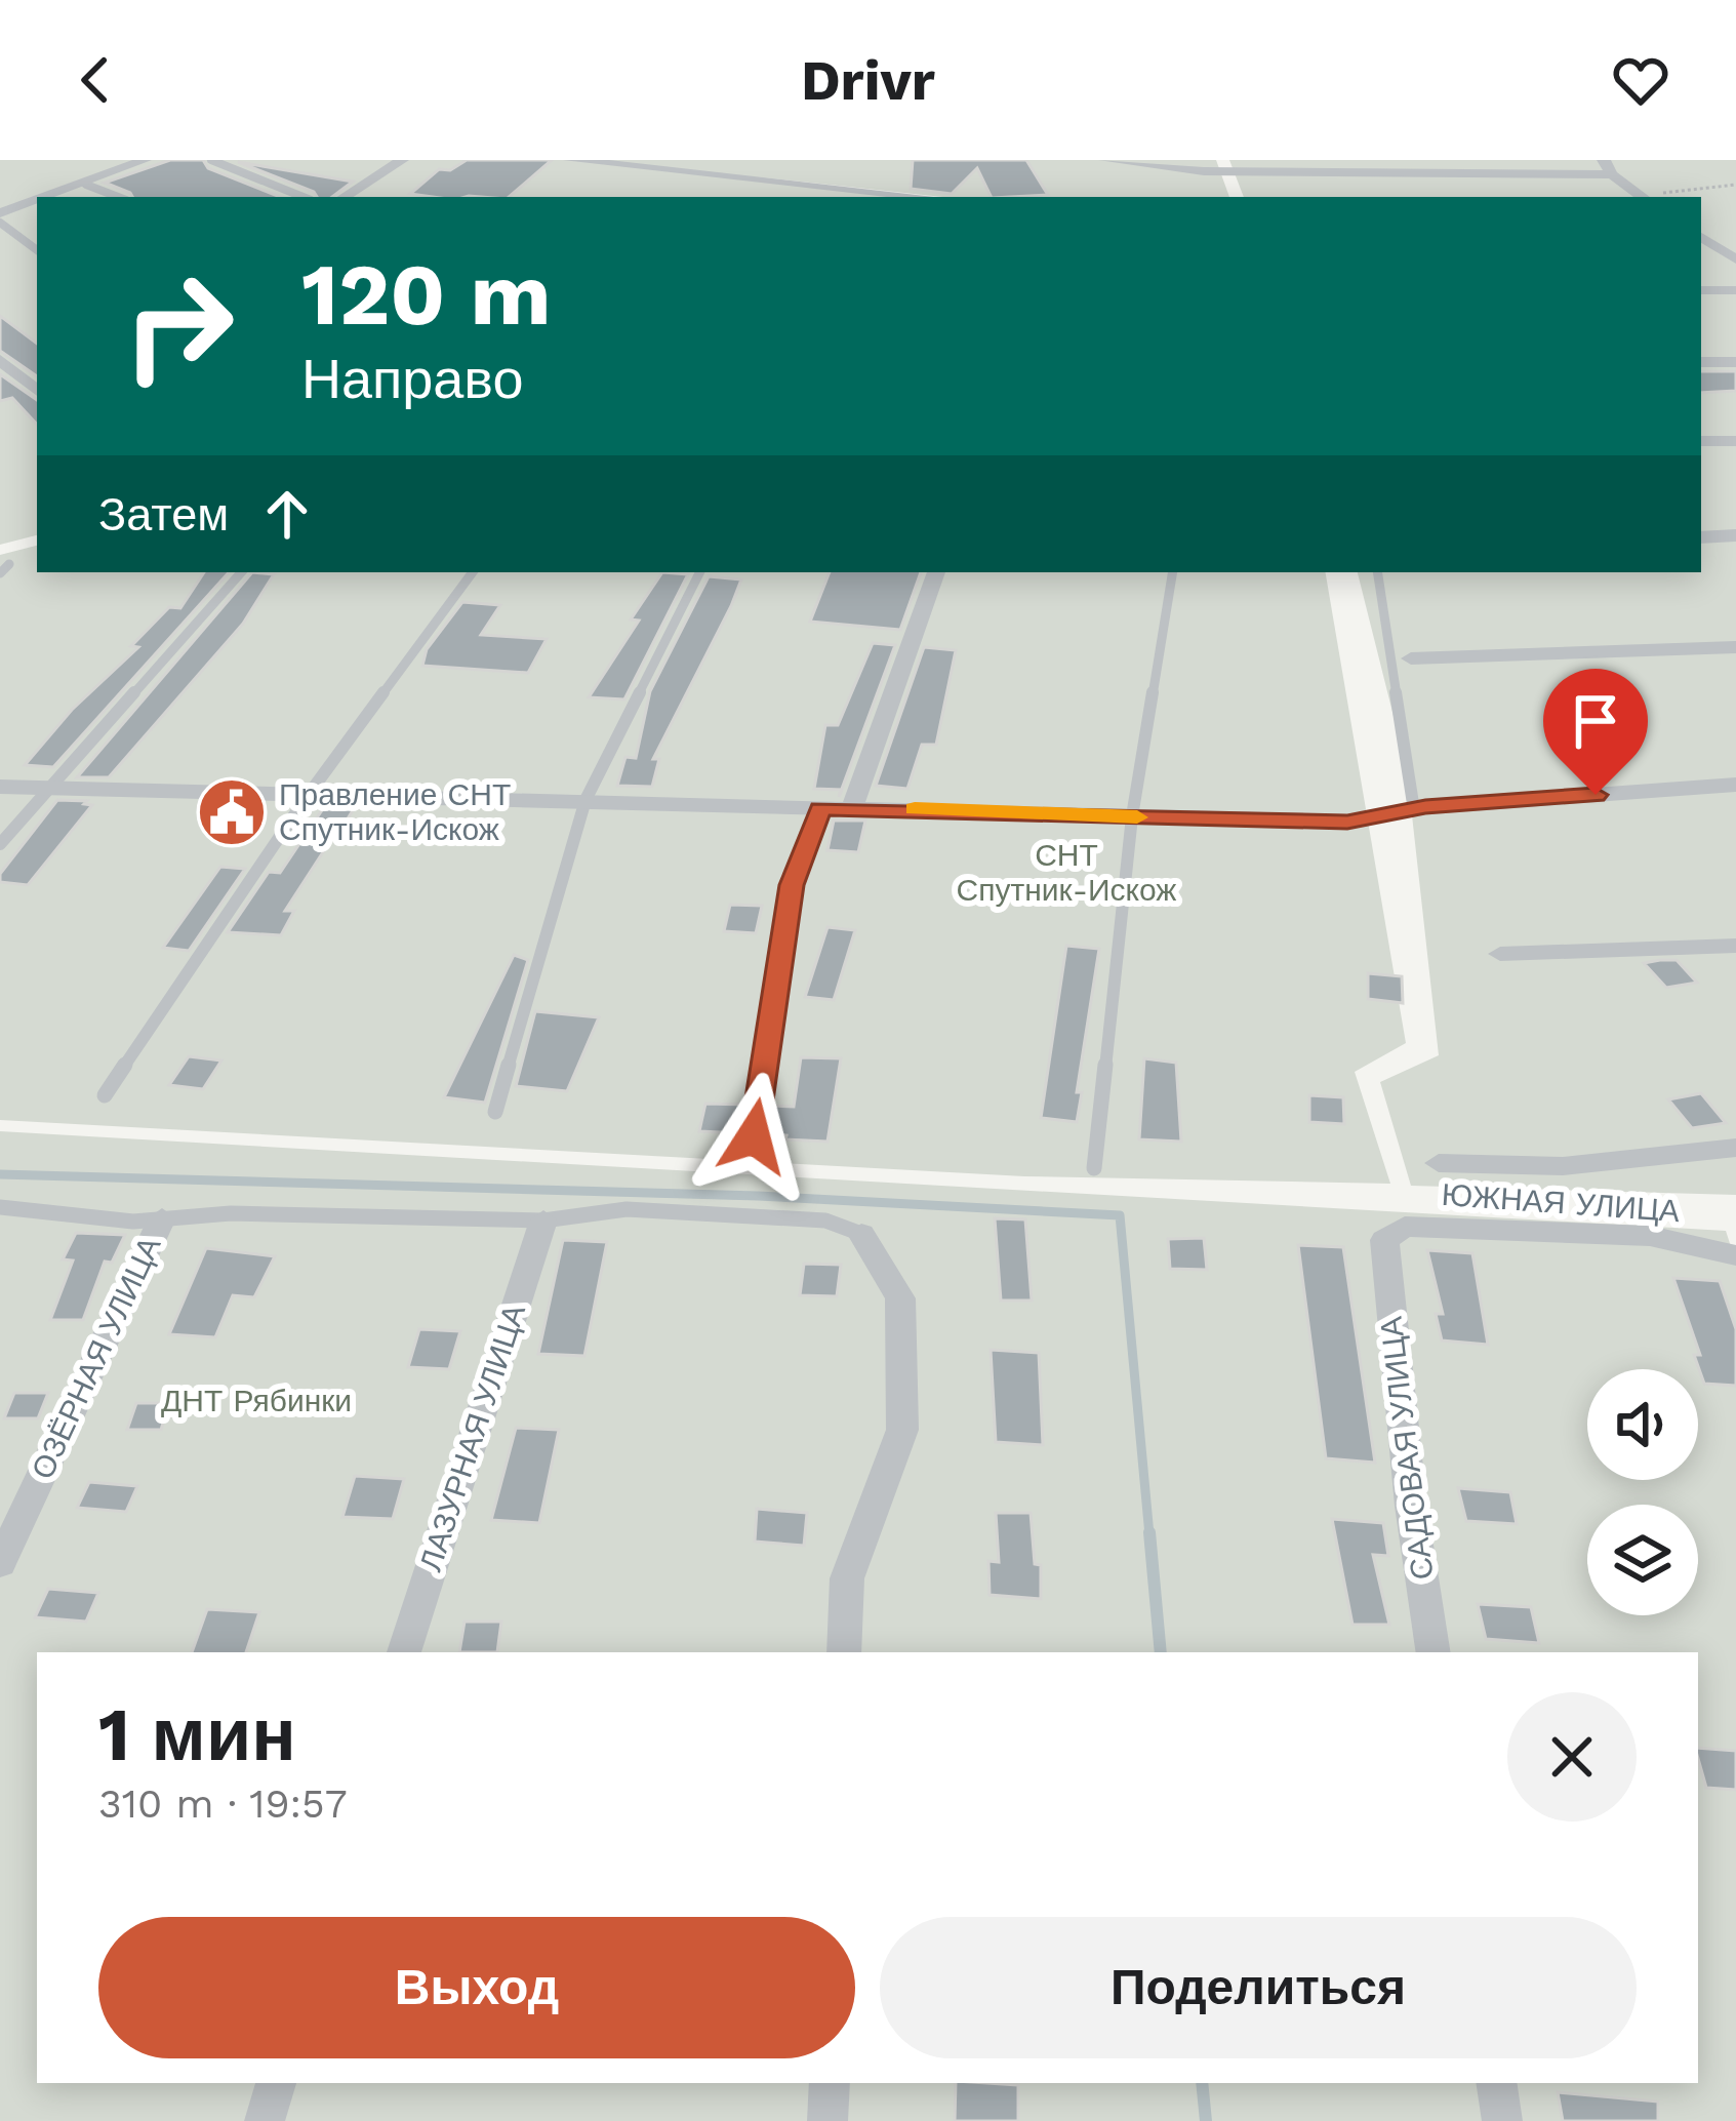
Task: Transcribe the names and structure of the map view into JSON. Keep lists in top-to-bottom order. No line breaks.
{"streets":{"street":["ЮЖНАЯ УЛИЦА","ОЗЁРНАЯ УЛИЦА","ЛАЗУРНАЯ УЛИЦА","САДОВАЯ УЛИЦА"]},"crossings":[["ЮЖНАЯ УЛИЦА","САДОВАЯ УЛИЦА"]],"parks":["СНТ Спутник-Искож","ДНТ Рябинки"],"places":{"public building":["Правление СНТ Спутник-Искож"]},"page":{"header":"Drivr","turn":["120 m","Направо"],"then":"Затем","heading":["1 мин","310 m · 19:57"],"buttons":["Выход","Поделиться"]}}
